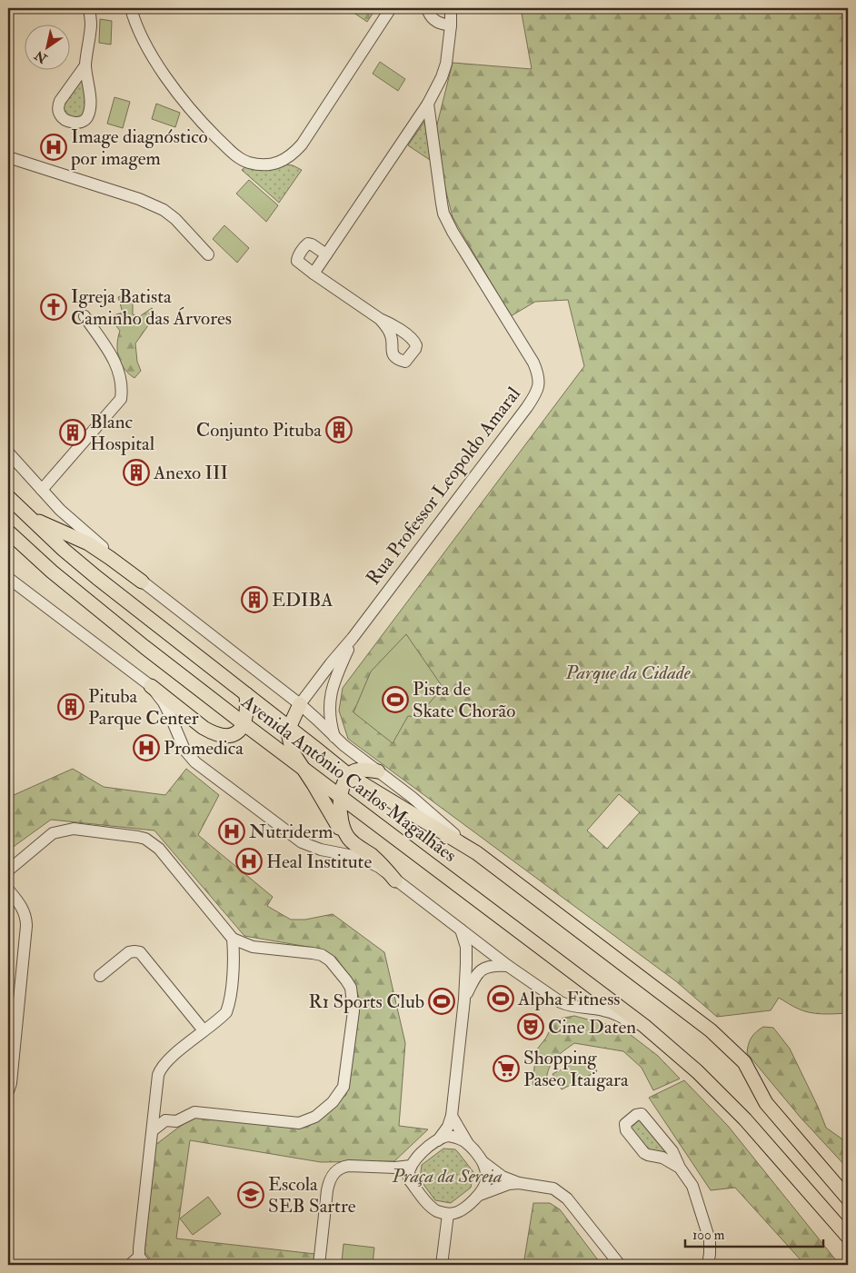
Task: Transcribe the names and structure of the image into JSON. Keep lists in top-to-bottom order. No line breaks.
{"streets":{"main road":["Avenida Antônio Carlos Magalhães"],"street":["Rua Professor Leopoldo Amaral"]},"crossings":[["Rua Professor Leopoldo Amaral","Avenida Antônio Carlos Magalhães"]],"parks":["Parque da Cidade","Praça da Sereia"],"places":{"hospital":["Image diagnóstico por imagem","Promedica","Nutriderm","Heal Institute"],"church":["Igreja Batista Caminho das Árvores"],"building":["Conjunto Pituba","Blanc Hospital","Anexo III","EDIBA","Pituba Parque Center"],"sports":["Pista de Skate Chorão","Alpha Fitness","R1 Sports Club"],"theatre":["Cine Daten"],"supermarket":["Shopping Paseo Itaigara"],"school or university":["Escola SEB Sartre"]},"scale_bar":"100 m","north":"bottom left"}
